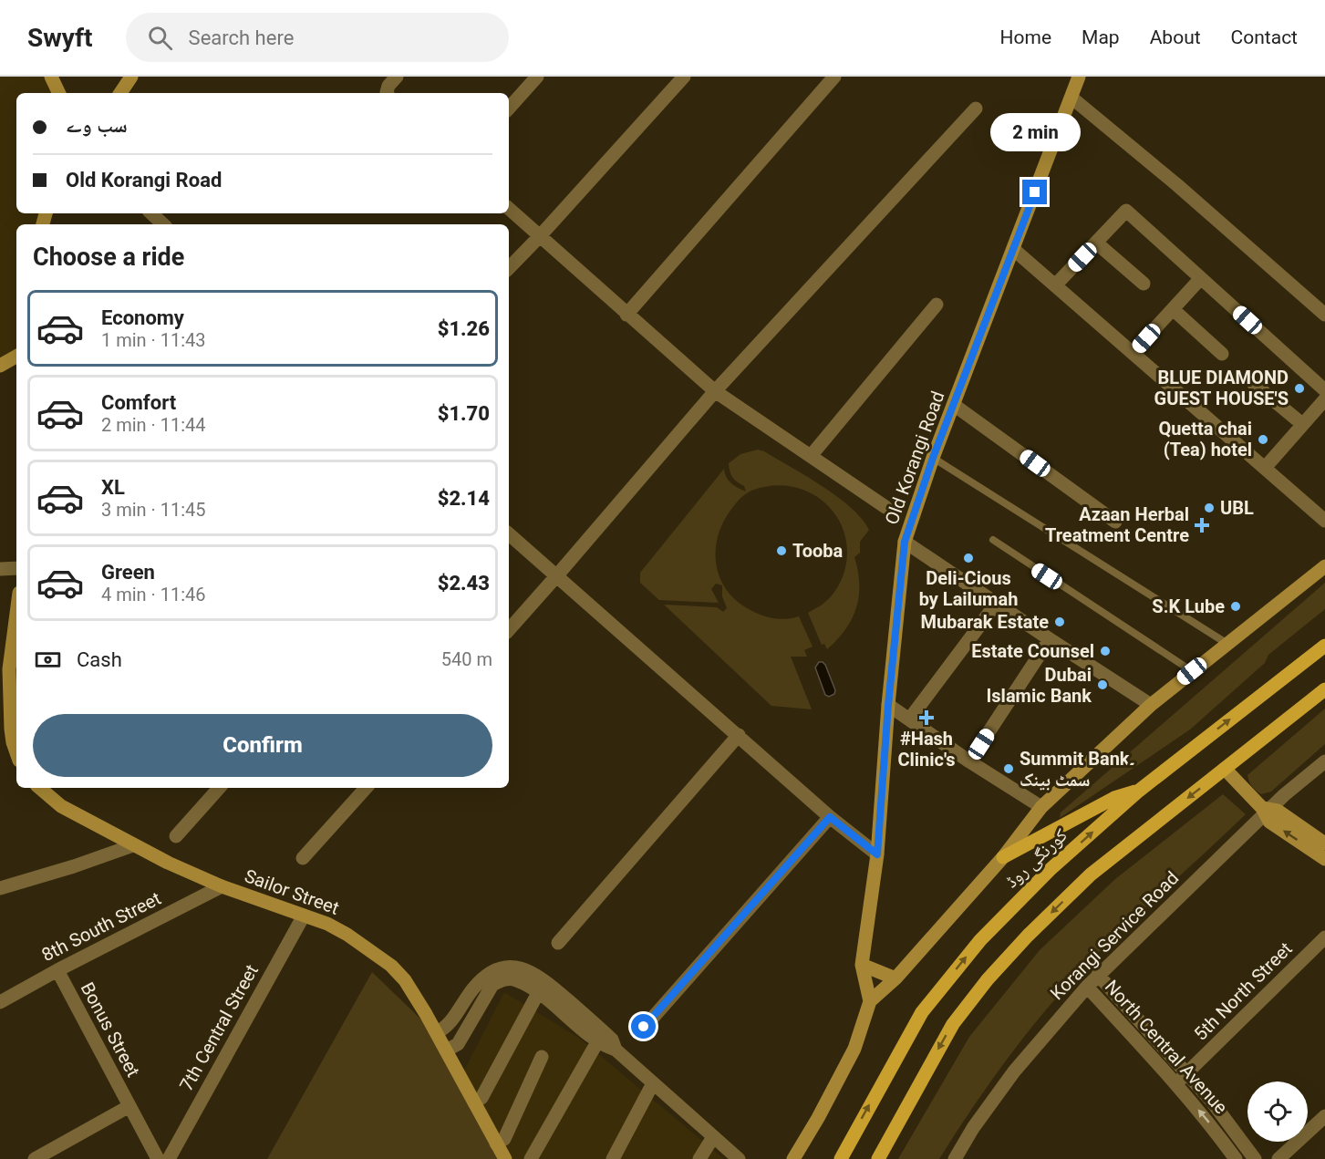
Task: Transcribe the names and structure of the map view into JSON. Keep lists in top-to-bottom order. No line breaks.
{"streets":{"main road":["کورنگی روڈ"],"street":["Old Korangi Road","Sailor Street","8th South Street","Korangi Service Road","5th North Street","7th Central Street","Bonus Street","North Central Avenue"]},"crossings":[["Sailor Street","8th South Street"],["Sailor Street","7th Central Street"],["8th South Street","Bonus Street"],["Korangi Service Road","North Central Avenue"],["5th North Street","North Central Avenue"]],"places":{"other":["BLUE DIAMOND GUEST HOUSE'S","Quetta chai (Tea) hotel","UBL","Tooba","Deli-Cious by Lailumah","S.K Lube","Mubarak Estate","Estate Counsel","Dubai Islamic Bank","Summit Bank۔ سمٹ بینک"],"health":["Azaan Herbal Treatment Centre","#Hash Clinic's"]},"page":{"header":"Swyft","search":"Search here","nav":["Home","Map","About","Contact"],"banner":["سب وے","Old Korangi Road"],"bubble":"2 min","heading":"Choose a ride","list":[{"name":"Economy","note":"1 min · 11:43","value":"$1.26"},{"name":"Comfort","note":"2 min · 11:44","value":"$1.70"},{"name":"XL","note":"3 min · 11:45","value":"$2.14"},{"name":"Green","note":"4 min · 11:46","value":"$2.43"}],"pay":["Cash","540 m"],"buttons":"Confirm"}}
